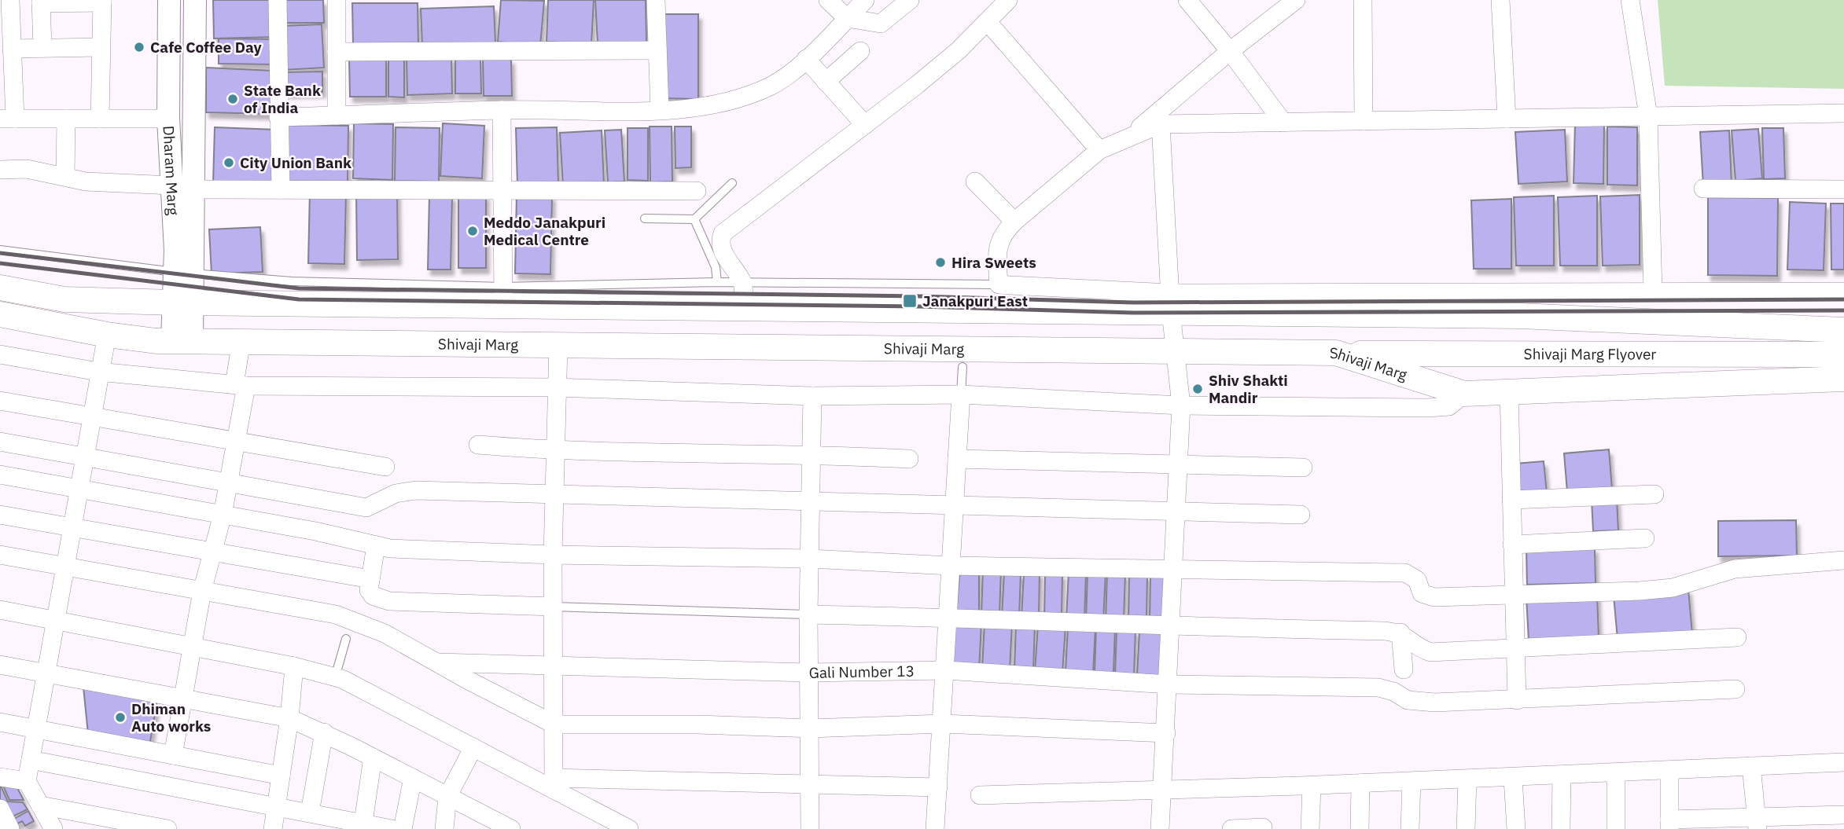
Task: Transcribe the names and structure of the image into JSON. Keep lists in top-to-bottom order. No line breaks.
{"streets":{"main road":["Shivaji Marg","Shivaji Marg Flyover"],"street":["Dharam Marg","Gali Number 13"]},"crossings":[["Dharam Marg","Shivaji Marg"],["Shivaji Marg","Shivaji Marg Flyover"]],"places":{"other":["Cafe Coffee Day","State Bank of India","City Union Bank","Meddo Janakpuri Medical Centre","Hira Sweets","Shiv Shakti Mandir","Dhiman Auto works"],"transit":["Janakpuri East"]}}
